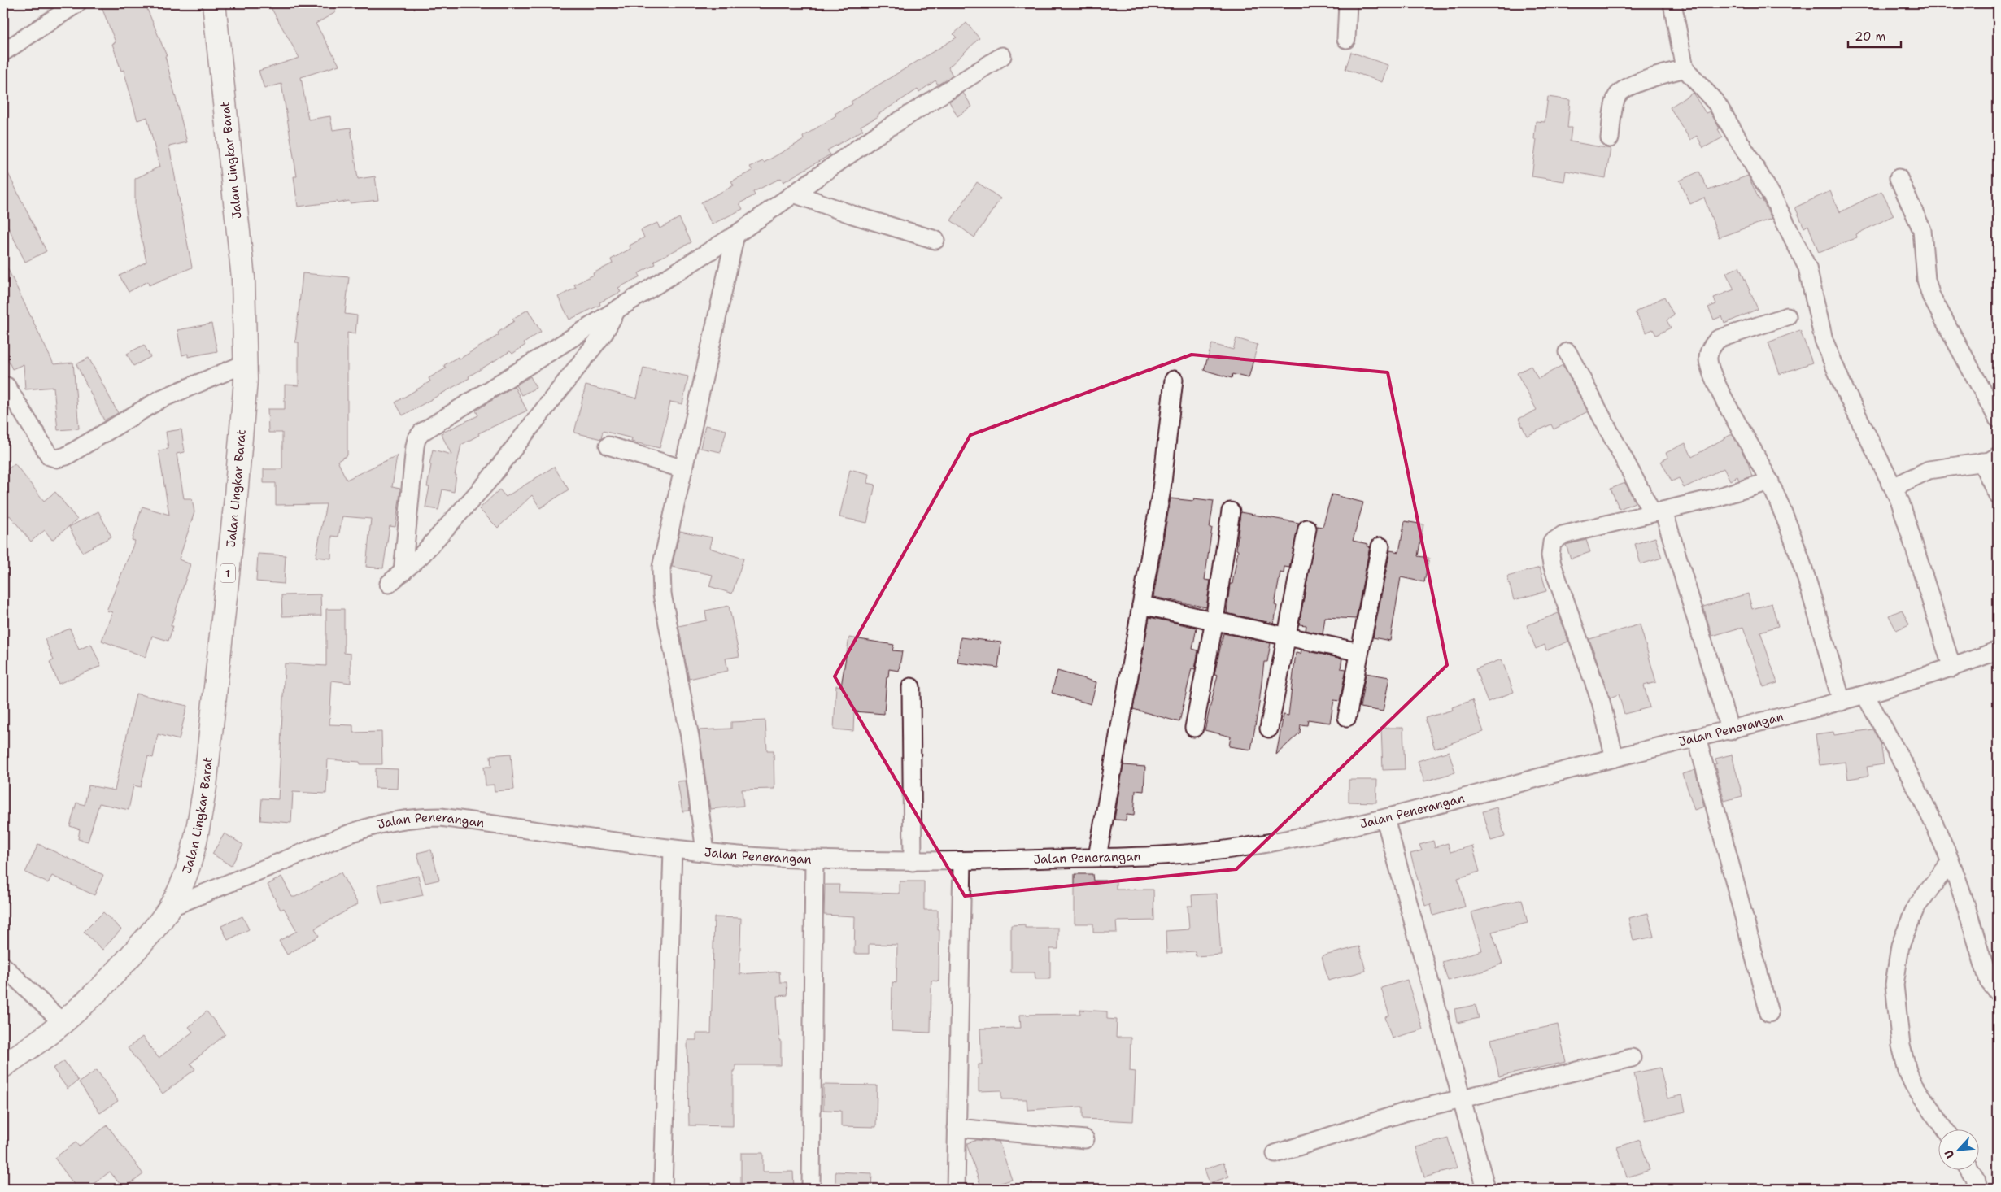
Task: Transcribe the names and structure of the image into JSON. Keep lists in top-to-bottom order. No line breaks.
{"streets":{"highway":["Jalan Lingkar Barat","1"],"street":["Jalan Penerangan"]},"crossings":[["Jalan Lingkar Barat","Jalan Penerangan"]],"scale_bar":"20 m","north":"bottom left"}
